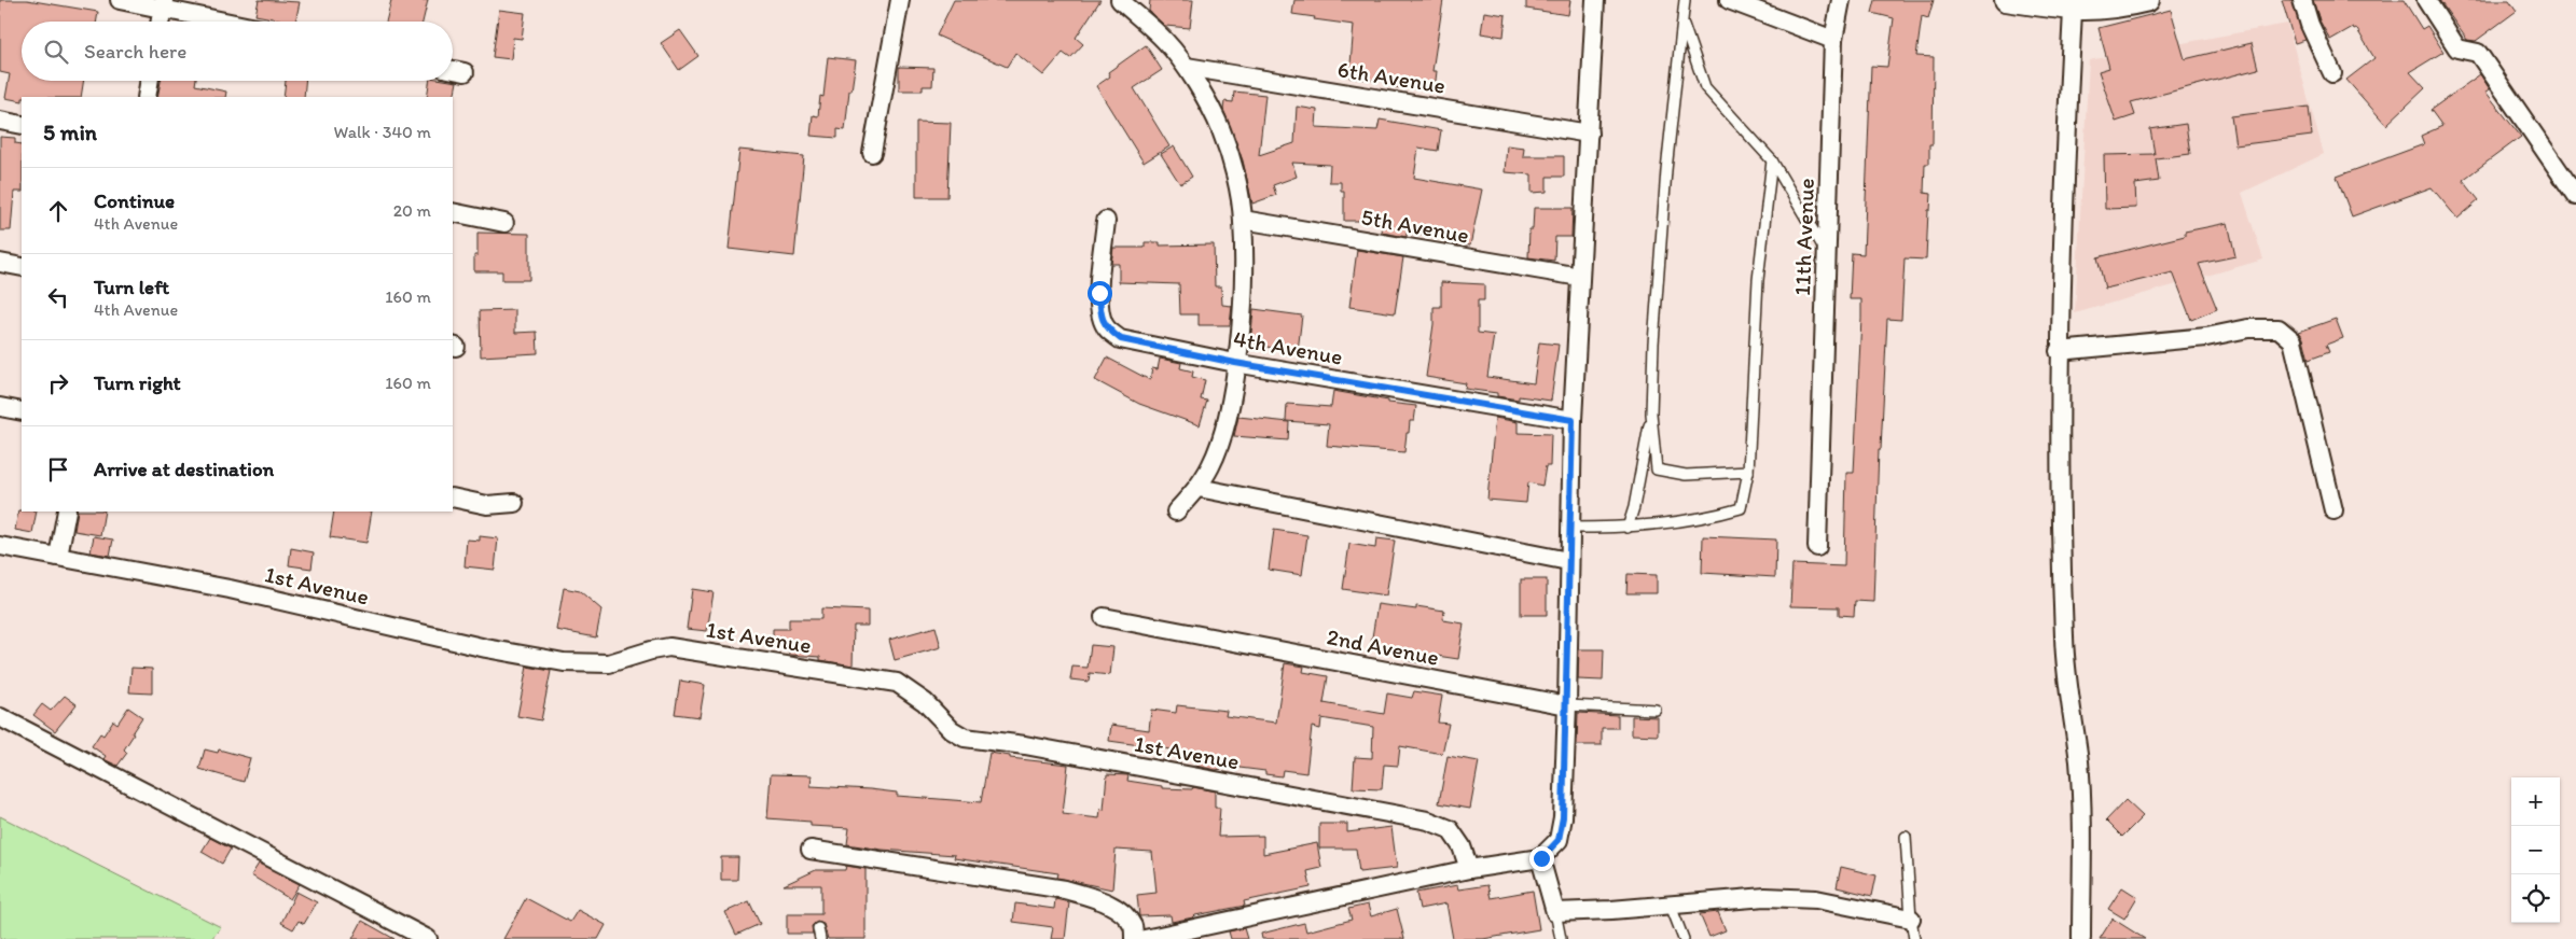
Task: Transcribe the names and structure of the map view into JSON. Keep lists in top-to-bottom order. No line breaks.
{"streets":{"street":["6th Avenue","5th Avenue","11th Avenue","4th Avenue","1st Avenue","2nd Avenue"]},"page":{"search":"Search here","heading":["5 min","Walk · 340 m"],"list":[["Continue","4th Avenue","20 m"],["Turn left","4th Avenue","160 m"],["Turn right","160 m"],"Arrive at destination"],"map_buttons":["+","−"]}}
